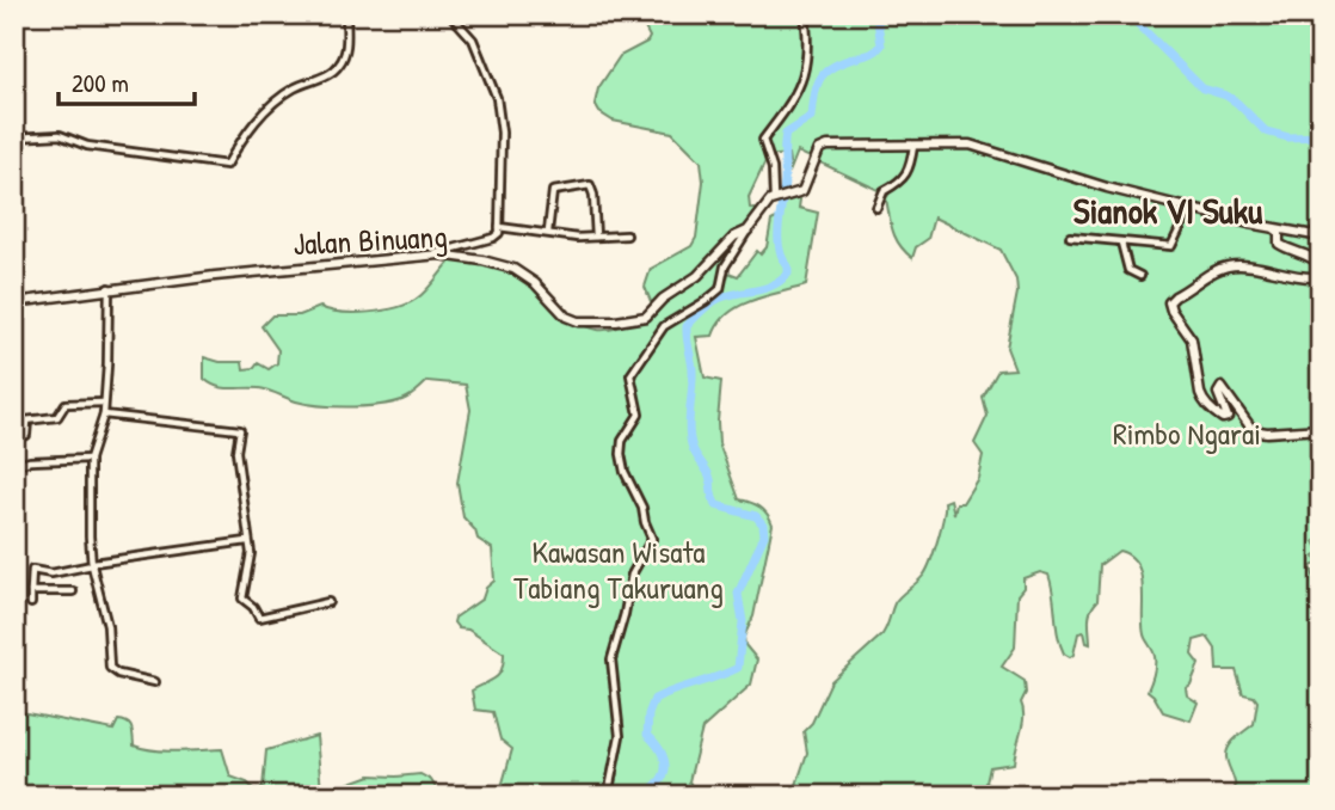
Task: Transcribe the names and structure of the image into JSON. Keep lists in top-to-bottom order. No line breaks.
{"streets":{"main road":["Jalan Binuang"]},"districts":["Sianok VI Suku"],"parks":["Rimbo Ngarai","Kawasan Wisata Tabiang Takuruang"],"scale_bar":"200 m"}
